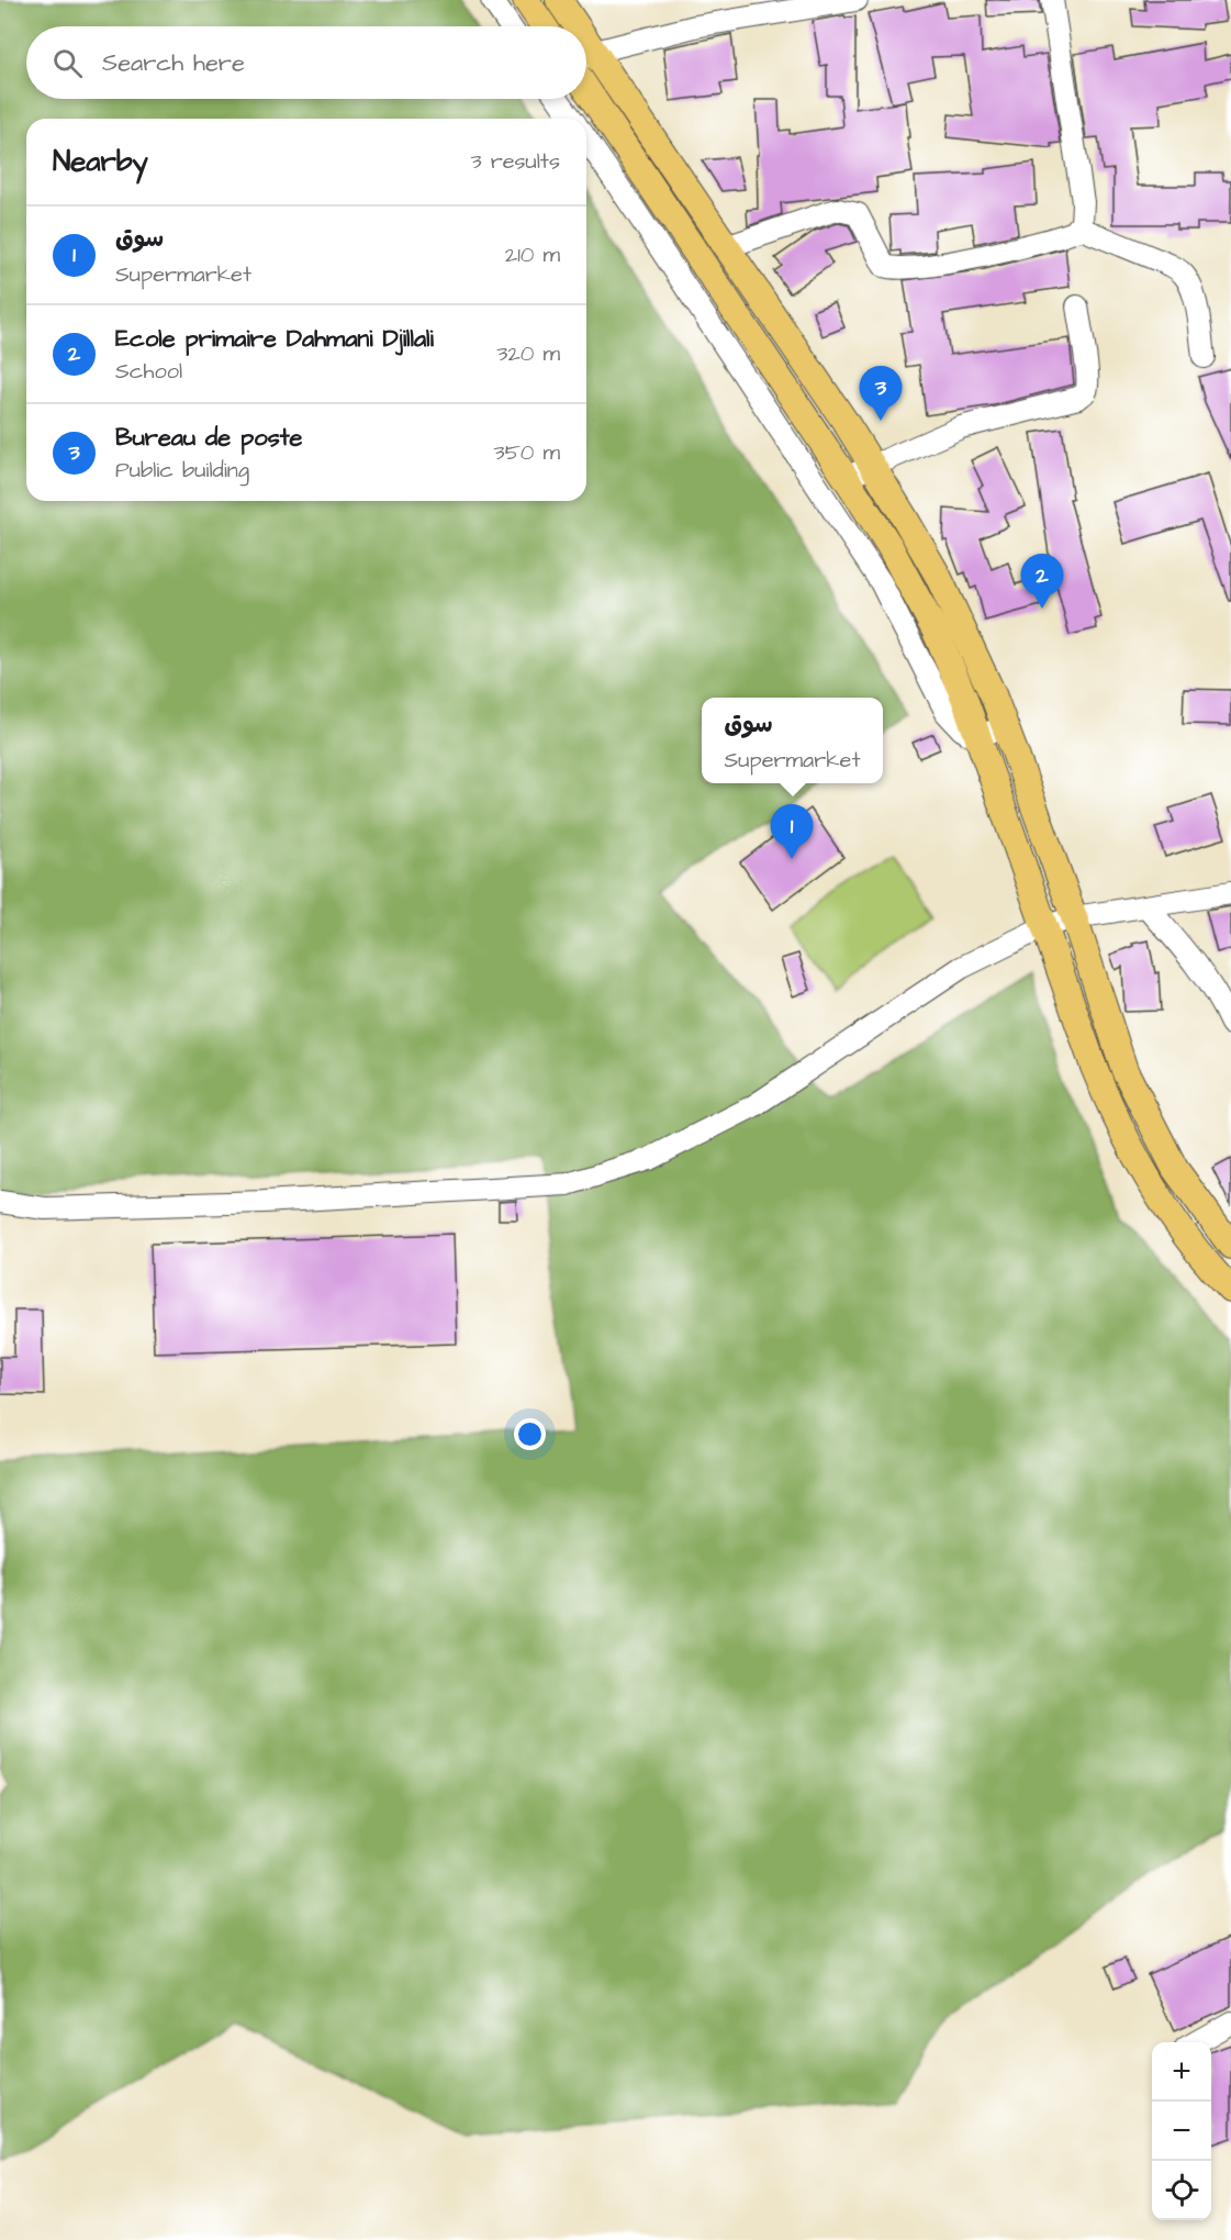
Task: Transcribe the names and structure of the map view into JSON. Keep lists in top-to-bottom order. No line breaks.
{"page":{"search":"Search here","heading":["Nearby","3 results"],"list":[{"mark":"1","name":"سوق","note":"Supermarket","value":"210 m"},{"mark":"2","name":"Ecole primaire Dahmani Djillali","note":"School","value":"320 m"},{"mark":"3","name":"Bureau de poste","note":"Public building","value":"350 m"}],"pins":["3","2","1"],"popup":["سوق","Supermarket"],"map_buttons":["+","−"]}}
